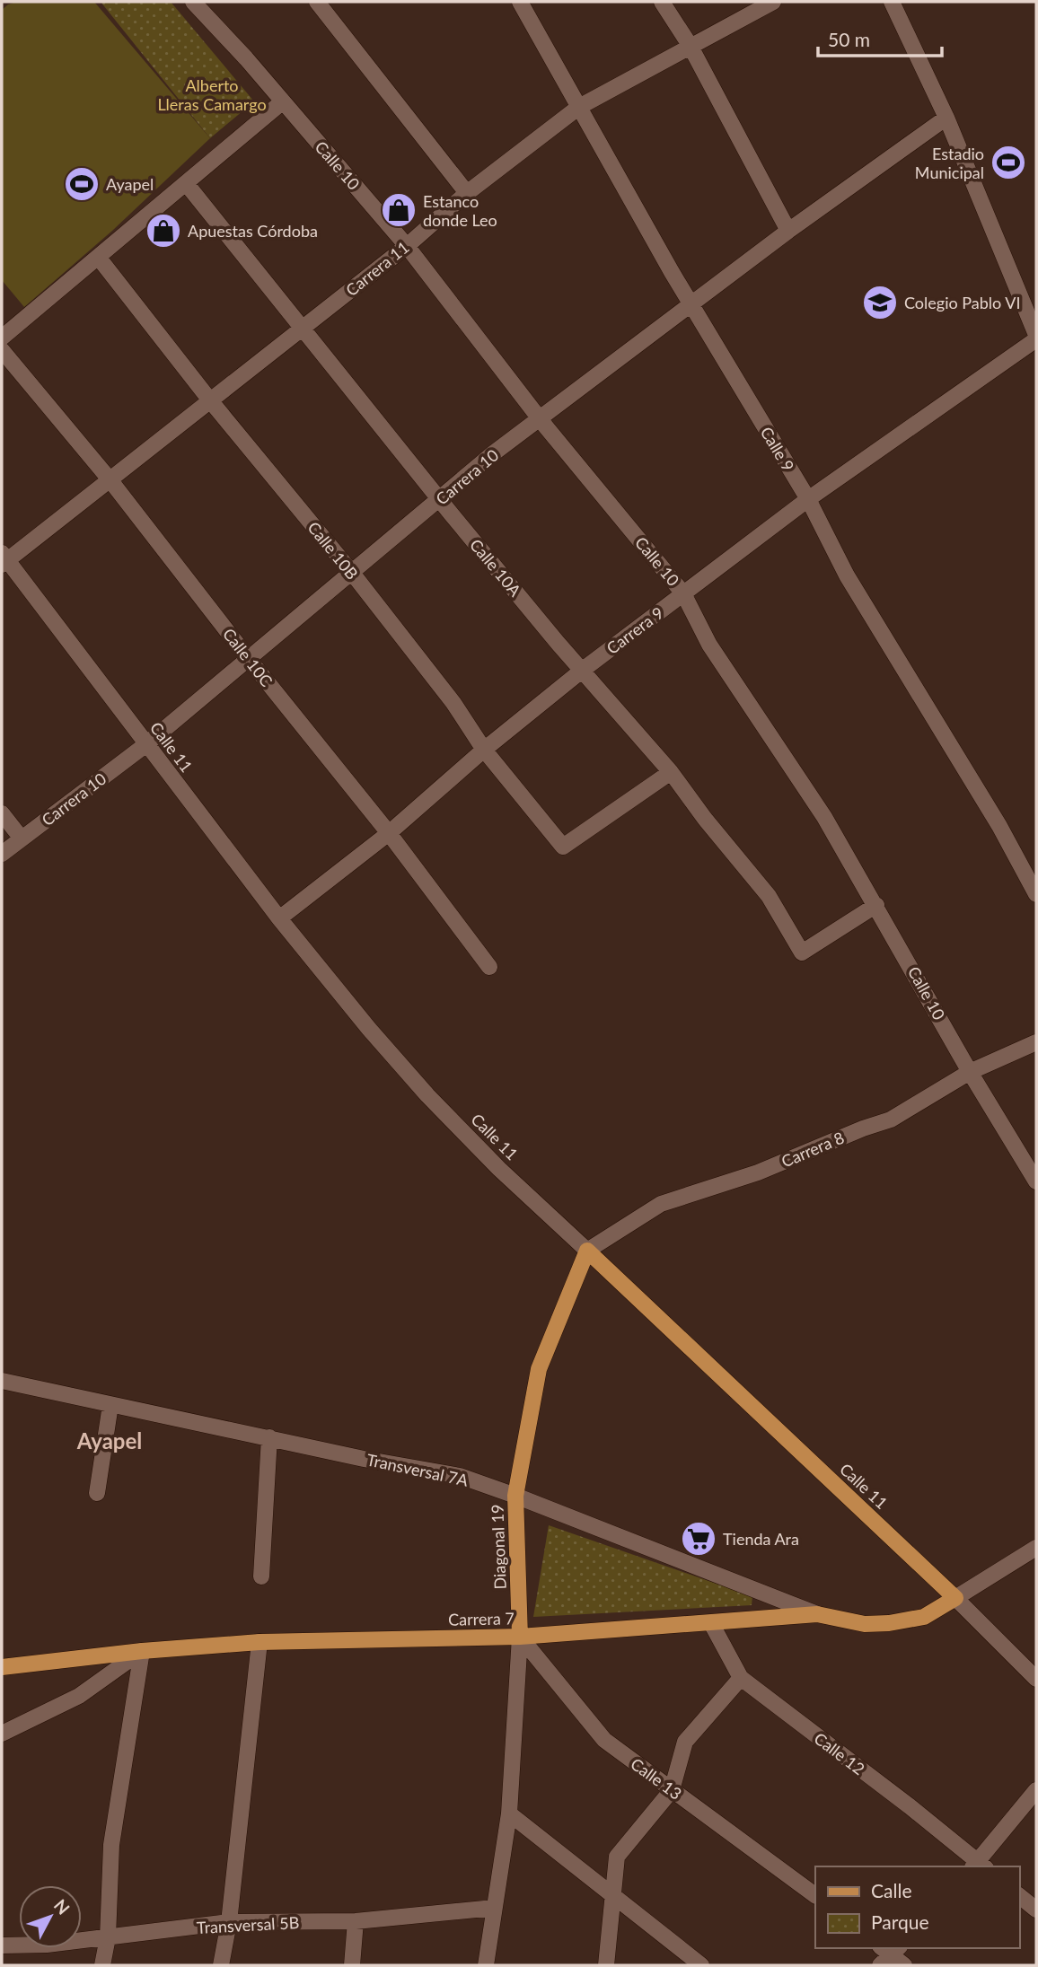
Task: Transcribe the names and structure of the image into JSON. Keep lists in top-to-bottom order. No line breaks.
{"streets":{"main road":["Calle 11","Diagonal 19","Carrera 7"],"street":["Calle 10","Carrera 11","Calle 9","Carrera 10","Calle 10B","Calle 10A","Carrera 9","Calle 10C","Carrera 8","Transversal 7A","Calle 12","Calle 13","Transversal 5B"]},"crossings":[["Calle 10","Carrera 11"],["Calle 10","Carrera 10"],["Calle 10","Calle 10A"],["Calle 10","Carrera 9"],["Calle 10","Carrera 8"],["Carrera 11","Calle 9"],["Carrera 11","Calle 10B"],["Carrera 11","Calle 10A"],["Carrera 11","Calle 10C"],["Carrera 11","Calle 11"],["Calle 9","Carrera 10"],["Calle 9","Carrera 9"],["Carrera 10","Calle 10B"],["Carrera 10","Calle 10A"],["Carrera 10","Calle 10C"],["Carrera 10","Calle 11"],["Calle 10B","Calle 10A"],["Calle 10B","Carrera 9"],["Calle 10A","Carrera 9"],["Carrera 9","Calle 10C"],["Carrera 9","Calle 11"],["Calle 11","Carrera 8"],["Calle 11","Diagonal 19"],["Calle 11","Carrera 7"],["Carrera 8","Diagonal 19"],["Transversal 7A","Diagonal 19"],["Transversal 7A","Carrera 7"],["Diagonal 19","Carrera 7"],["Diagonal 19","Calle 13"],["Diagonal 19","Transversal 5B"],["Carrera 7","Calle 12"],["Carrera 7","Calle 13"]],"districts":["Ayapel"],"parks":["Alberto Lleras Camargo"],"places":{"sports":["Estadio Municipal","Ayapel"],"shop":["Estanco donde Leo","Apuestas Córdoba"],"school or university":["Colegio Pablo VI"],"supermarket":["Tienda Ara"]},"legend":["Calle","Parque"],"scale_bar":"50 m","north":"top right"}
